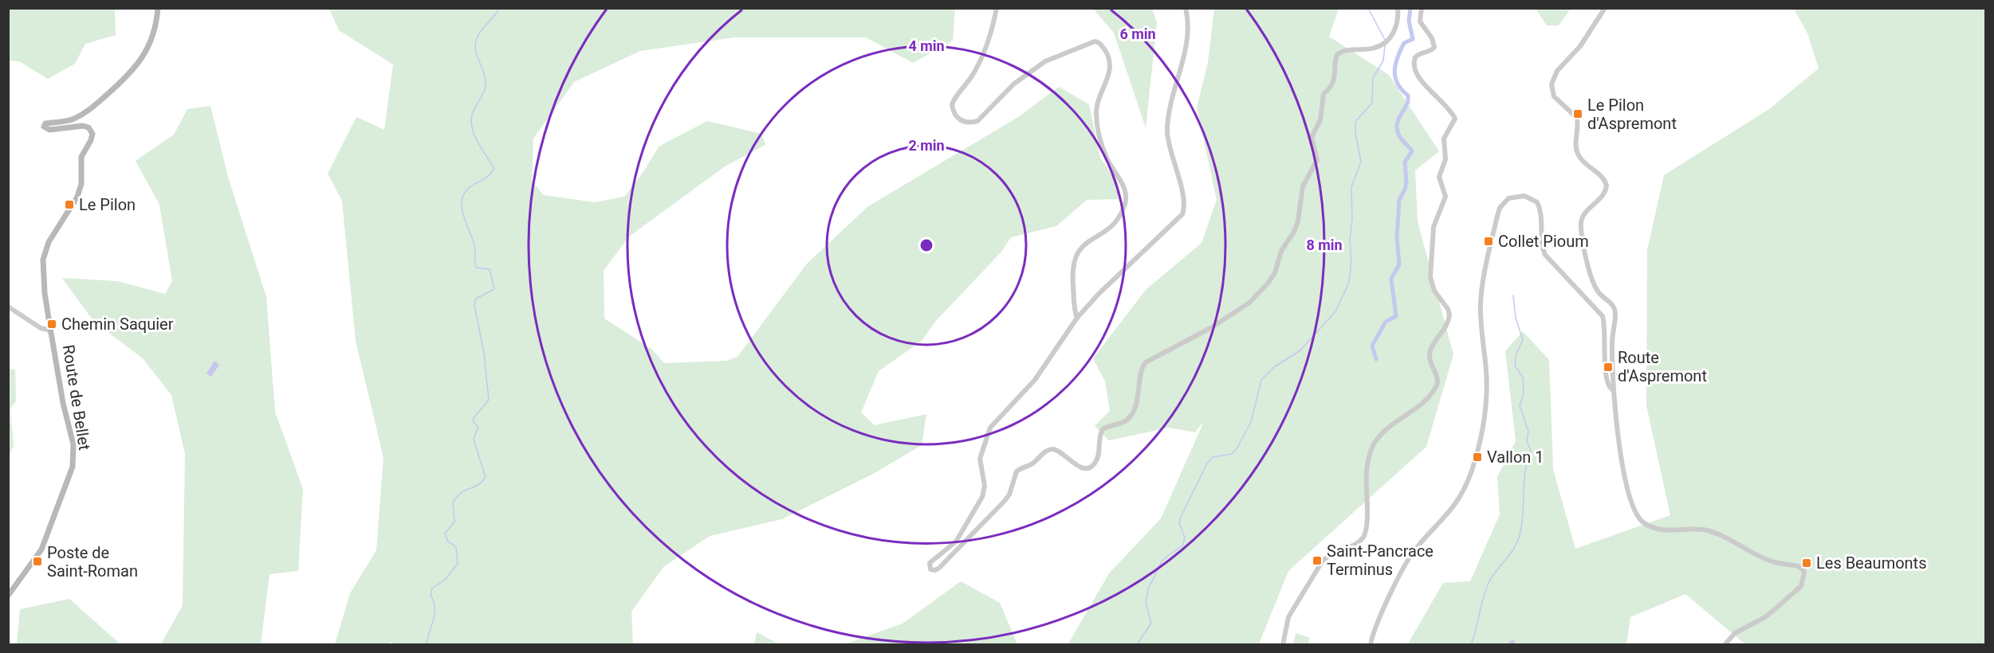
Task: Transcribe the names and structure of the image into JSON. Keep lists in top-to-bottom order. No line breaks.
{"streets":{"main road":["Route de Bellet"]},"places":{"transit":["Le Pilon d'Aspremont","Le Pilon","Collet Pioum","Chemin Saquier","Route d'Aspremont","Vallon 1","Saint-Pancrace Terminus","Poste de Saint-Roman","Les Beaumonts"]},"rings":["6 min","4 min","2 min","8 min"]}
